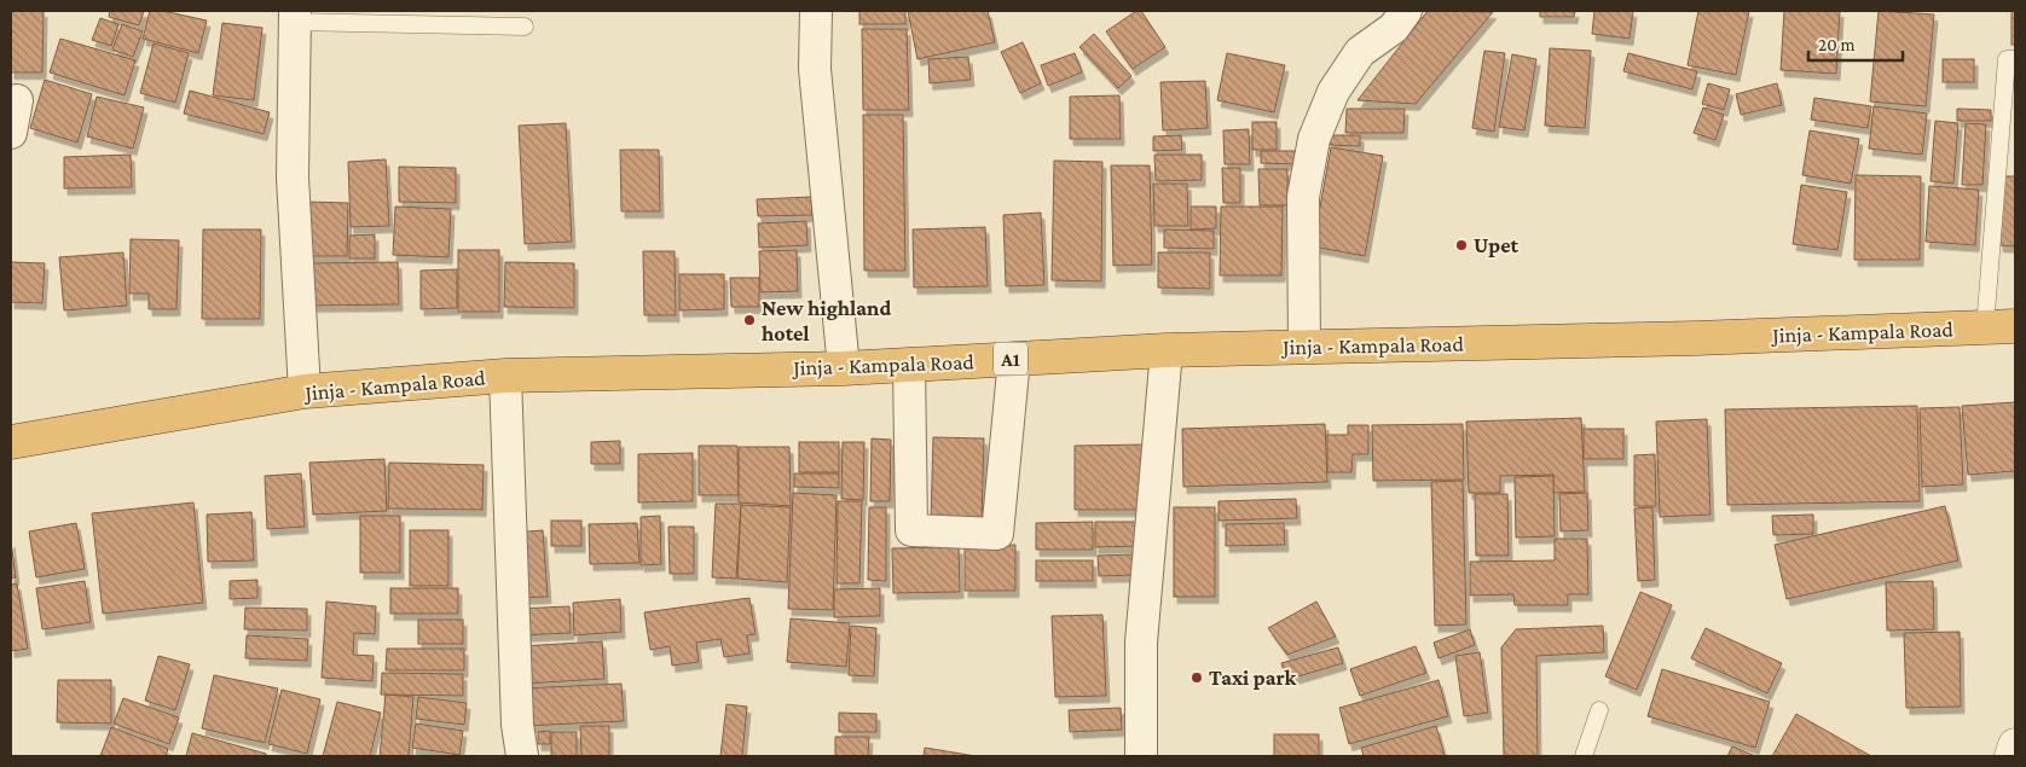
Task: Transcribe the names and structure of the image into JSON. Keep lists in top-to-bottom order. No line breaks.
{"streets":{"highway":["Jinja - Kampala Road","A1"]},"places":["Upet","New highland hotel","Taxi park"],"scale_bar":"20 m"}
